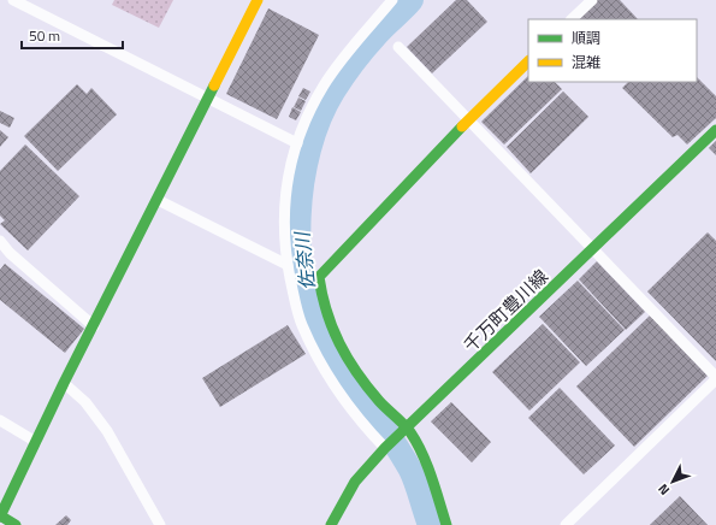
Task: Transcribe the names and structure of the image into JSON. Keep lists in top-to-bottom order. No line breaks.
{"streets":{"street":["千万町豊川線"]},"water":["佐奈川"],"legend":["順調","混雑"],"scale_bar":"50 m","north":"bottom left"}
